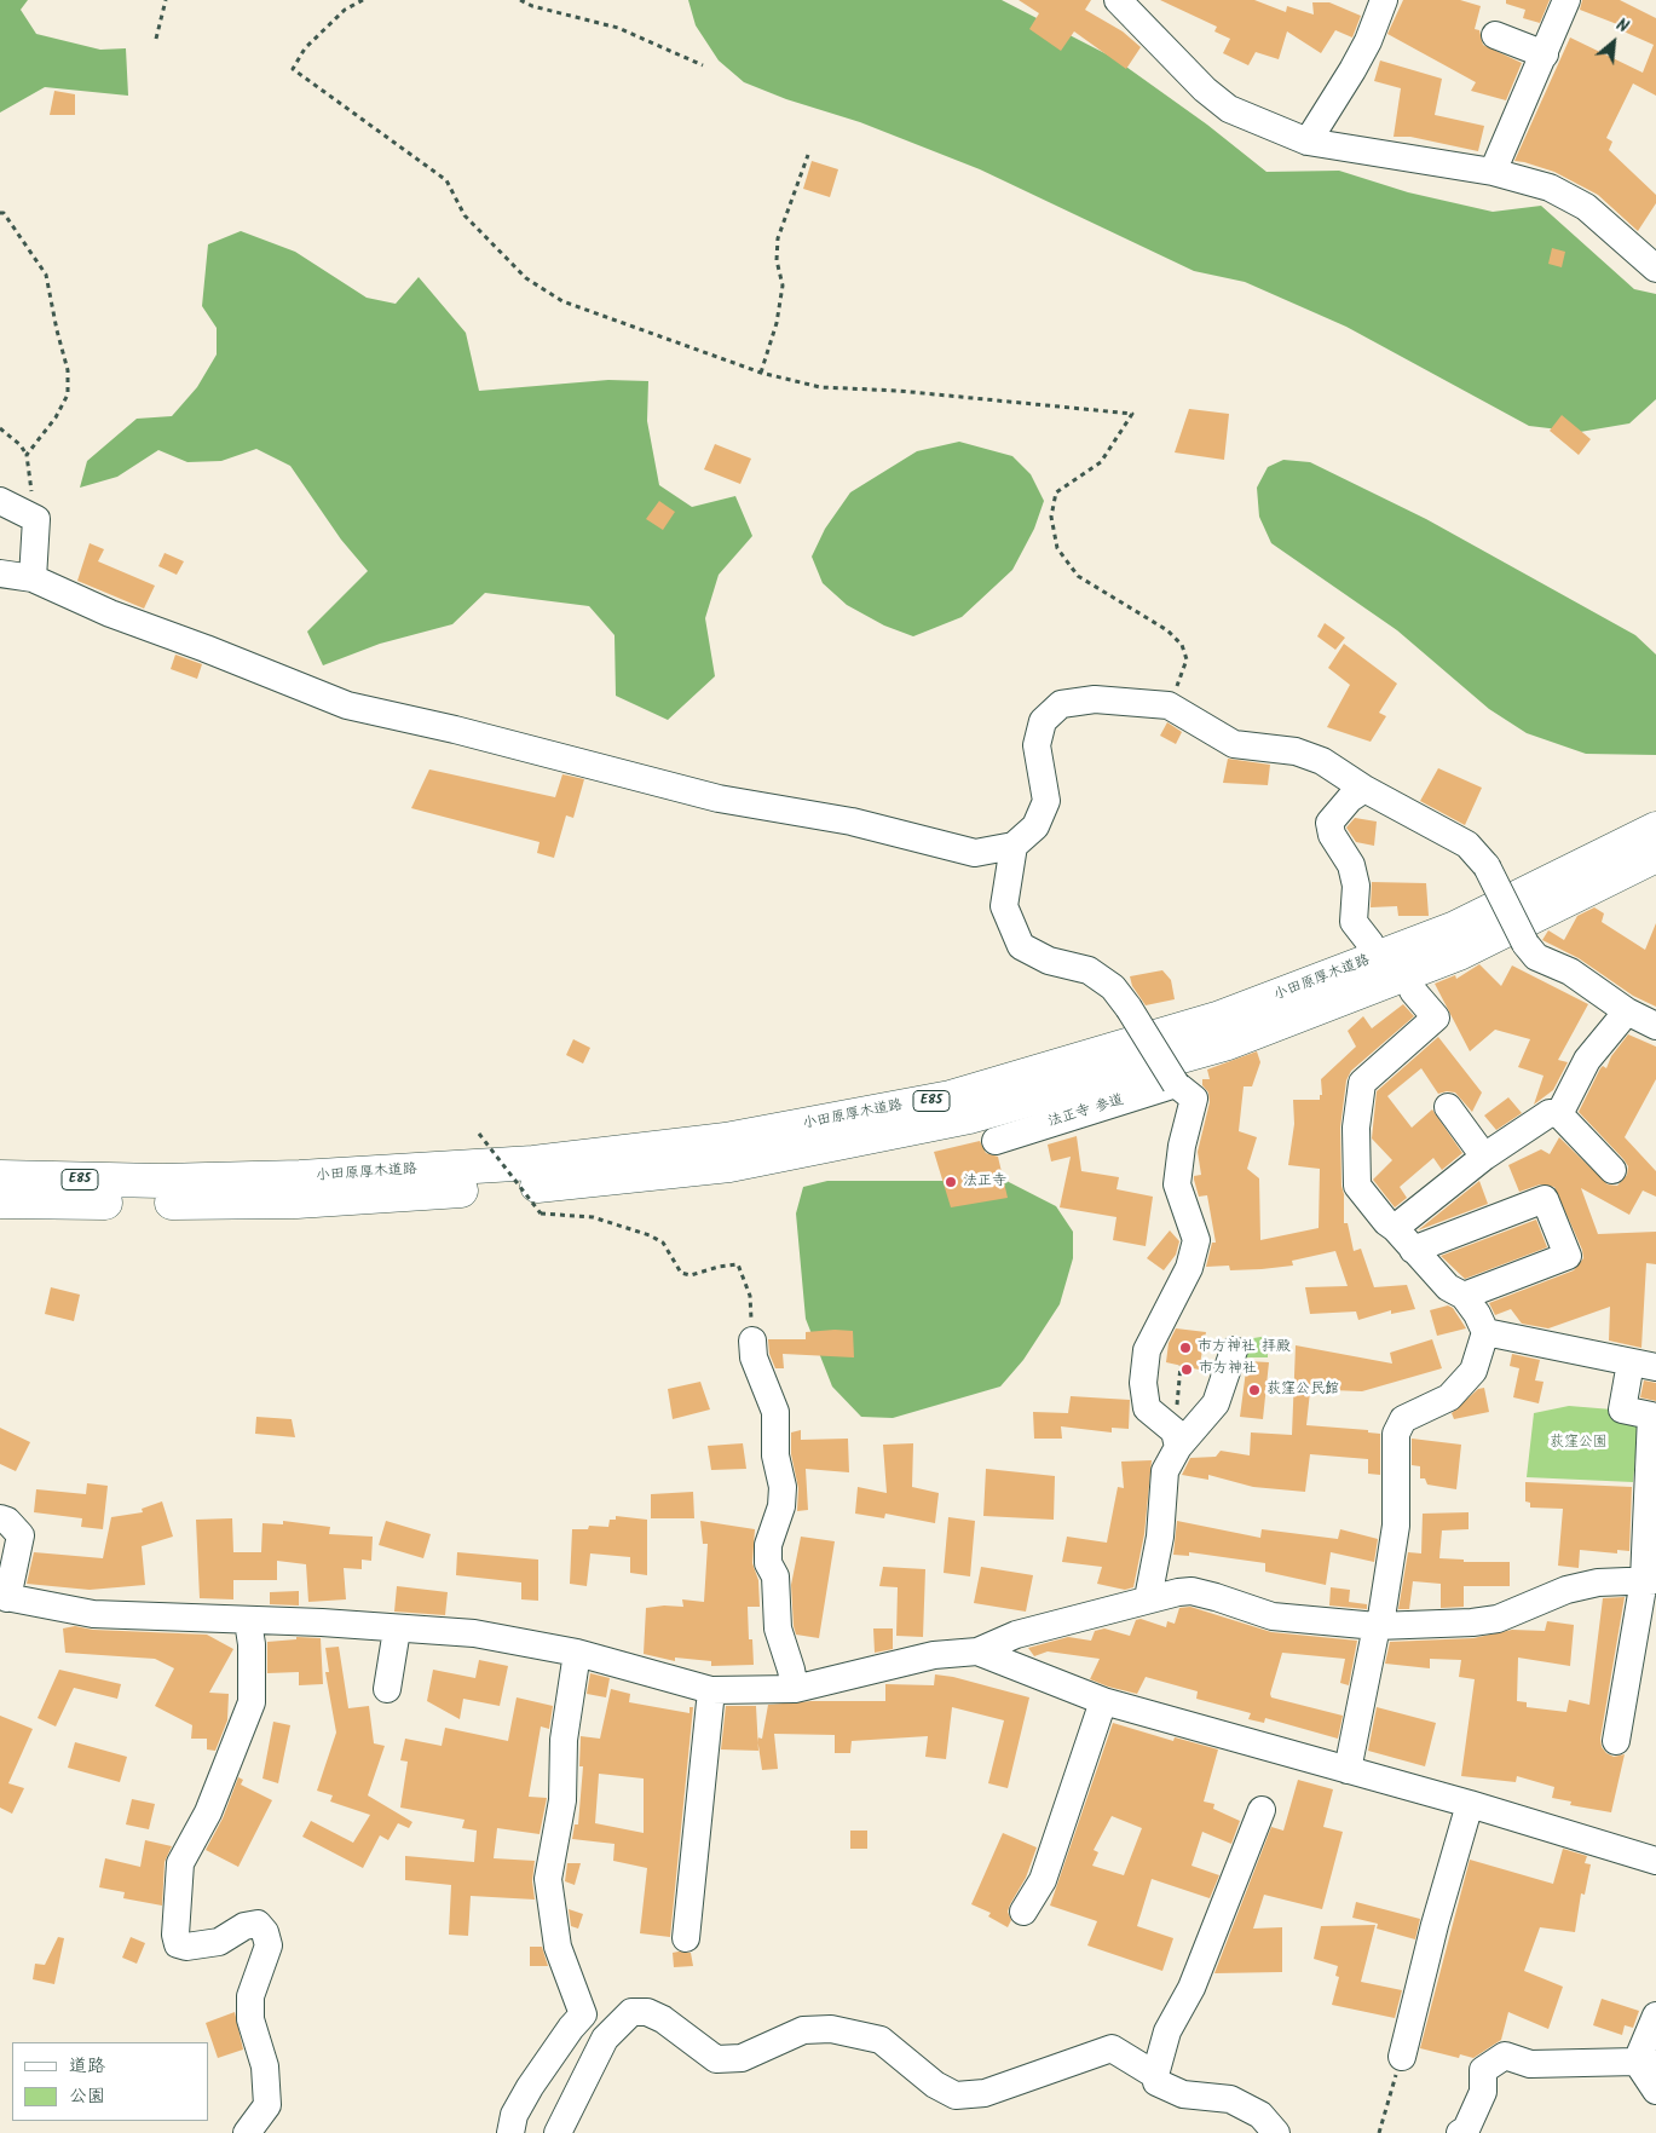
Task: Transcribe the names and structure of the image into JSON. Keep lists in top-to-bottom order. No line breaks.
{"streets":{"highway":["小田原厚木道路","E85"],"street":["法正寺 参道"]},"parks":["荻窪公園"],"places":["法正寺","市方神社 拝殿","市方神社","荻窪公民館"],"legend":["道路","公園"],"north":"top right"}
